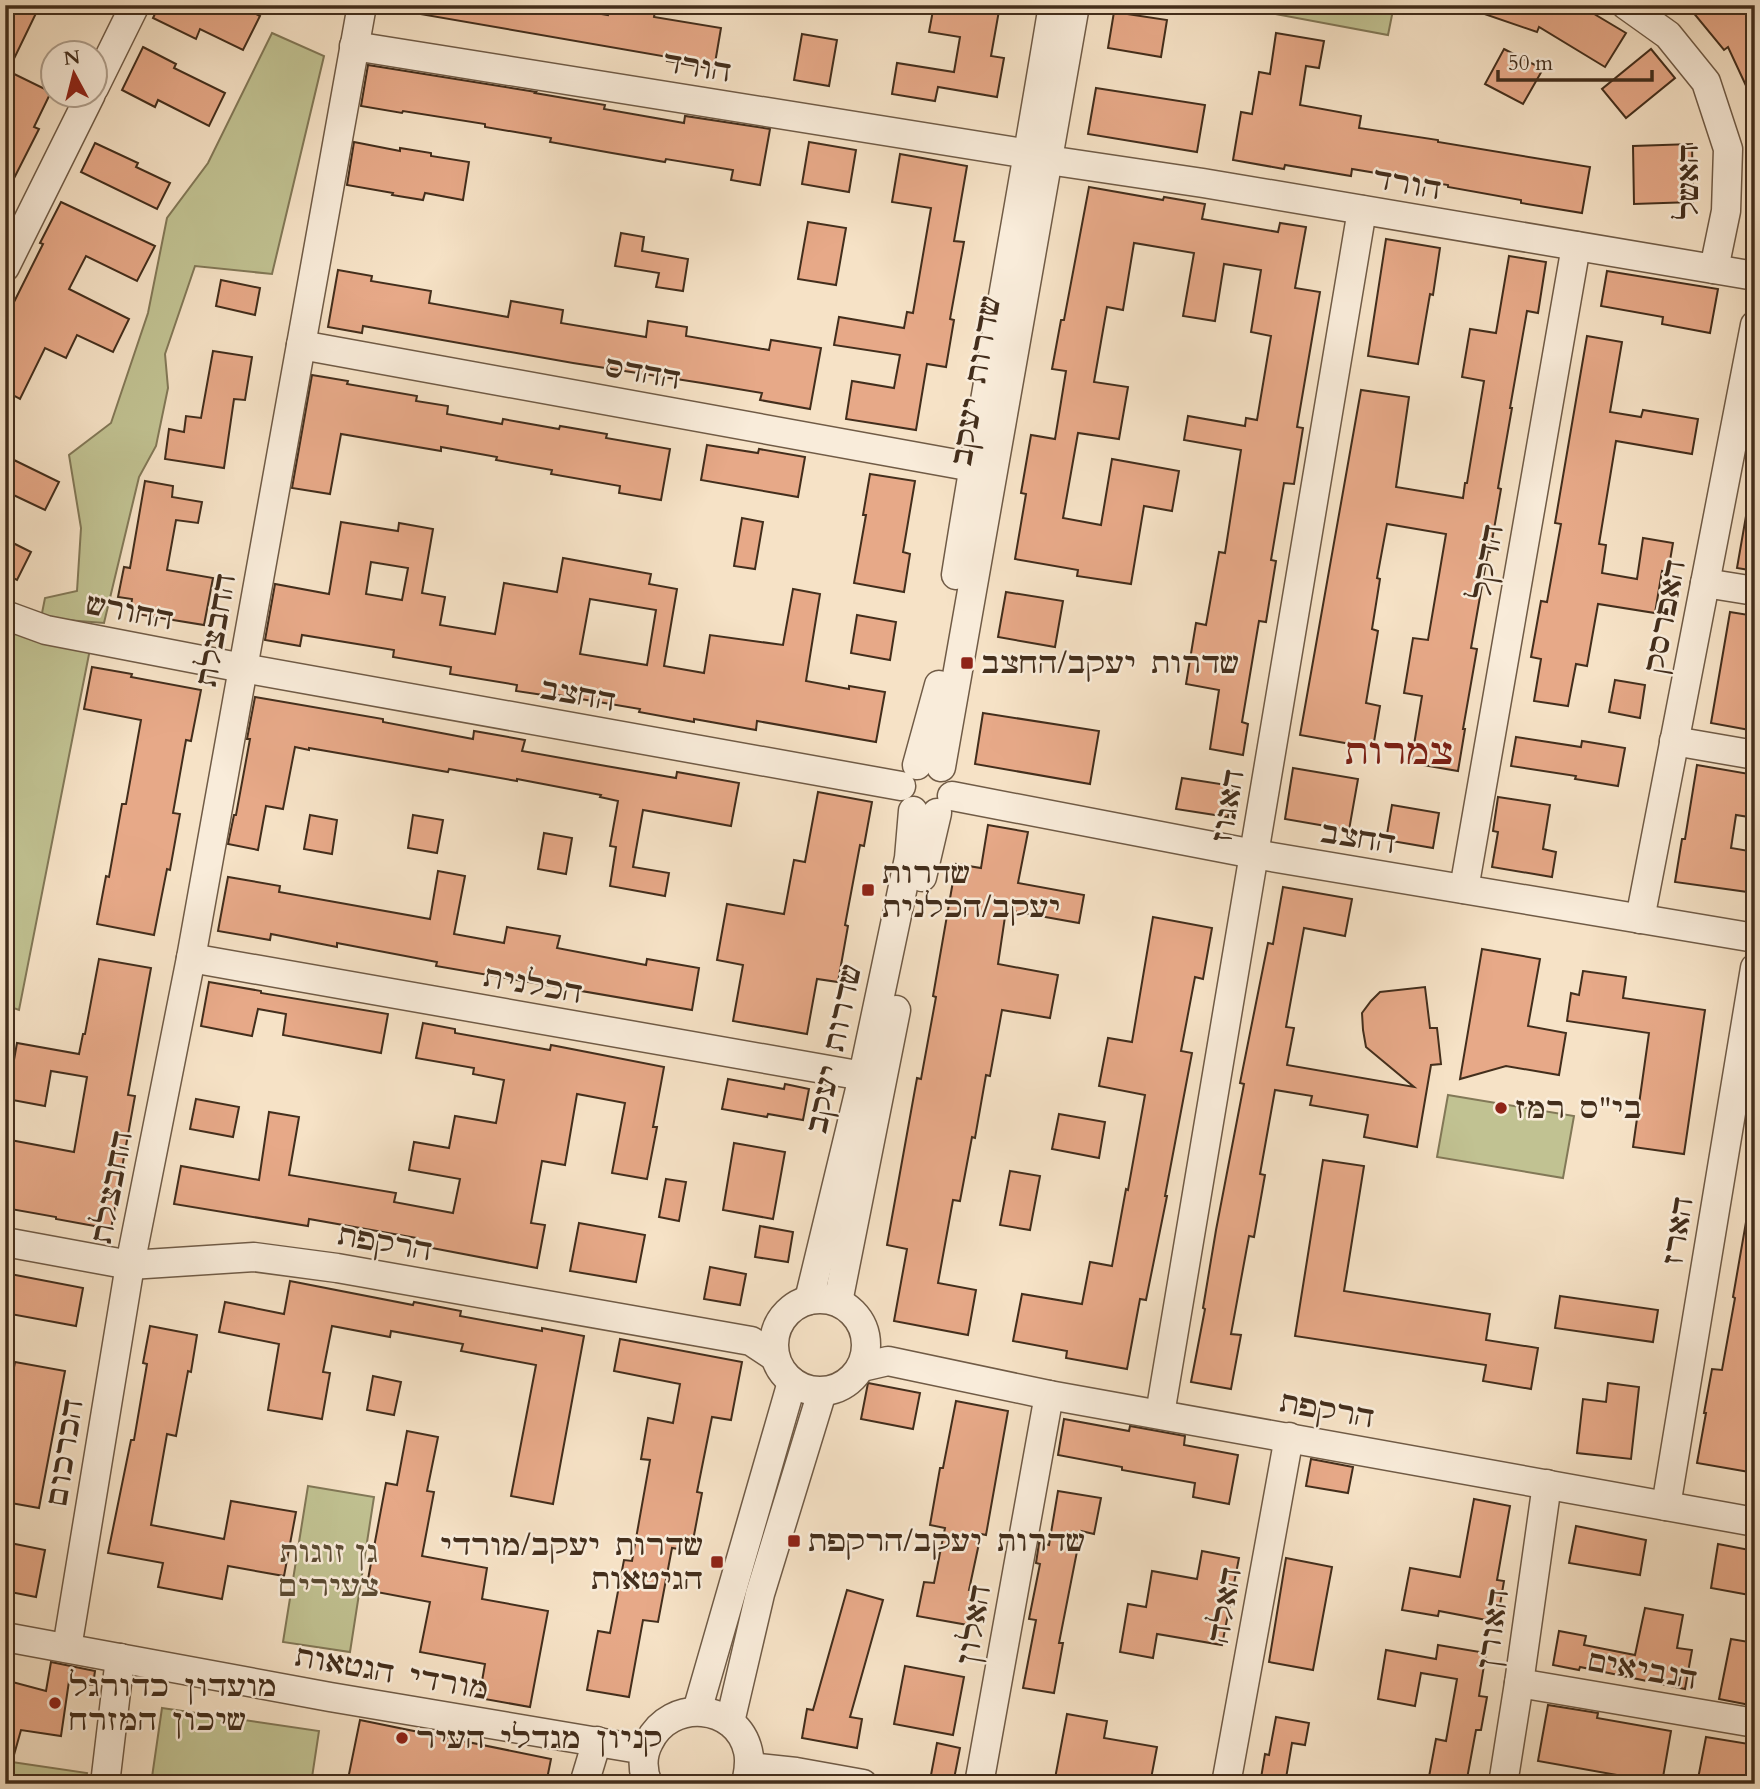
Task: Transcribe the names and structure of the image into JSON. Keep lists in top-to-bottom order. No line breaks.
{"streets":{"street":["הורד","האשל","ההדס","שדרות יעקב","הדקל","החורש","האפרסק","החבצלת","החצב","האגוז","הכלנית","הארז","הרקפת","הכרכום","האלה","האלון","האורן","הנביאים","מורדי הגטאות"]},"crossings":[["הורד","האשל"],["הורד","שדרות יעקב"],["הורד","הדקל"],["הורד","החבצלת"],["הורד","האגוז"],["ההדס","שדרות יעקב"],["ההדס","החבצלת"],["שדרות יעקב","החצב"],["שדרות יעקב","הכלנית"],["שדרות יעקב","הרקפת"],["הדקל","החצב"],["החורש","החבצלת"],["החורש","החצב"],["האפרסק","החצב"],["החבצלת","החצב"],["החבצלת","הכלנית"],["החבצלת","הרקפת"],["החבצלת","הכרכום"],["החצב","האגוז"],["האגוז","הרקפת"],["הארז","הרקפת"],["הרקפת","הכרכום"],["הרקפת","האלה"],["הרקפת","האלון"],["הרקפת","האורן"],["הכרכום","מורדי הגטאות"],["האורן","הנביאים"]],"districts":["צמרות"],"parks":["גן זוגות צעירים"],"places":{"transit":["שדרות יעקב/החצב","שדרות יעקב/הכלנית","שדרות יעקב/הרקפת","שדרות יעקב/מורדי הגיטאות"],"other":["בי\"ס רמז","מועדון כדורגל שיכון המזרח","קניון מגדלי העיר"]},"scale_bar":"50 m","north":"top"}
